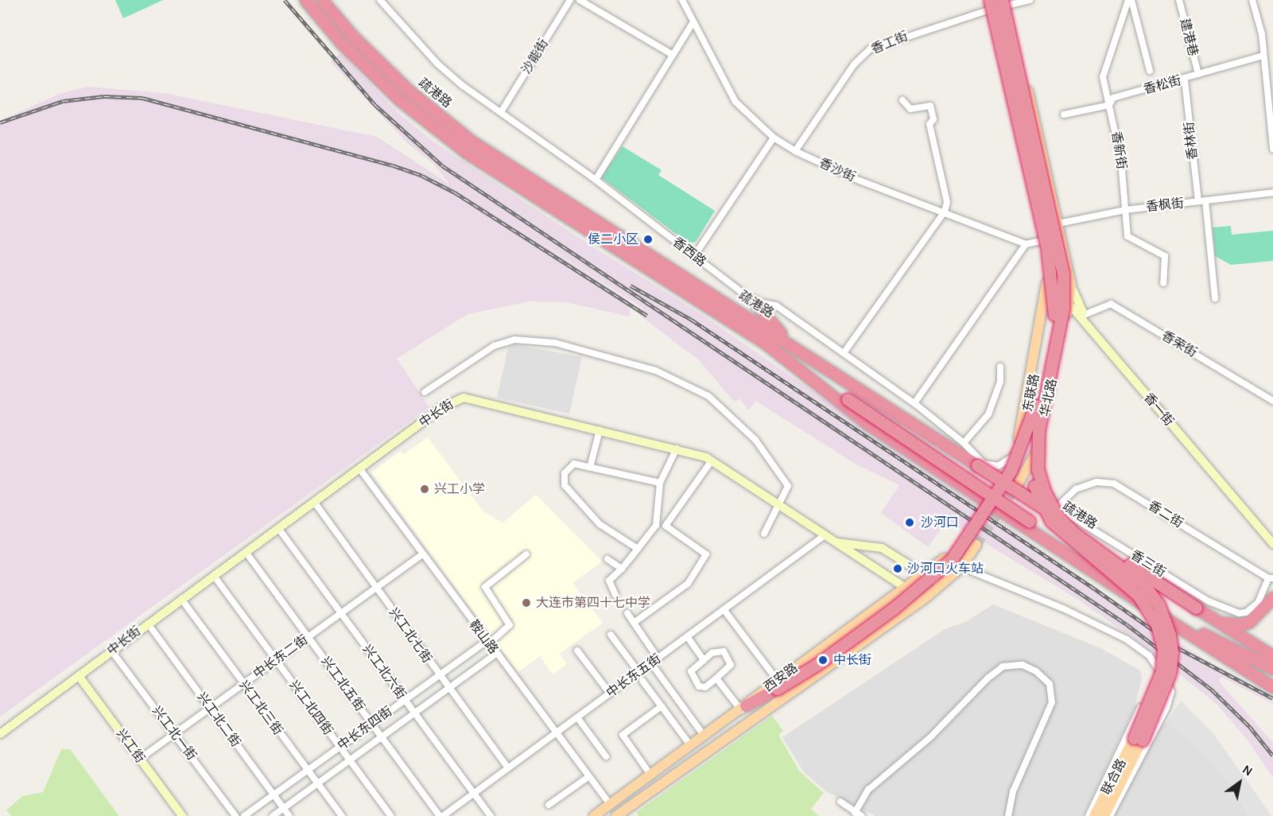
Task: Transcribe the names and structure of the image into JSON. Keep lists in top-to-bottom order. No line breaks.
{"streets":{"highway":["疏港路","东联路"],"main road":["华北路","鞍山路","西安路","联合路"],"street":["建港巷","香工街","沙能街","香松街","香林街","香新街","香沙街","香枫街","香西路","香荣街","香一街","中长街","香二街","香三街","兴工北七街","中长东二街","兴工北六街","中长东五街","兴工北五街","兴工北三街","兴工北四街","兴工北二街","中长东四街","兴工北一街","兴工街"]},"crossings":[["建港巷","香松街"],["香工街","香沙街"],["香工街","东联路"],["香工街","华北路"],["沙能街","香西路"],["香松街","香林街"],["香松街","香新街"],["香林街","香枫街"],["香新街","香枫街"],["香枫街","华北路"],["香荣街","香一街"],["东联路","华北路"],["东联路","联合路"],["华北路","香一街"],["华北路","香三街"],["中长街","兴工北七街"],["中长街","鞍山路"],["中长街","兴工北六街"],["中长街","中长东五街"],["中长街","西安路"],["中长街","兴工北五街"],["中长街","兴工北三街"],["中长街","兴工北四街"],["中长街","兴工北二街"],["中长街","兴工北一街"],["中长街","兴工街"],["香二街","香三街"],["兴工北七街","中长东二街"],["兴工北七街","中长东五街"],["兴工北七街","中长东四街"],["鞍山路","中长东二街"],["鞍山路","中长东五街"],["鞍山路","西安路"],["鞍山路","中长东四街"],["中长东二街","兴工北六街"],["中长东二街","兴工北五街"],["中长东二街","兴工北三街"],["中长东二街","兴工北四街"],["中长东二街","兴工北二街"],["中长东二街","兴工北一街"],["中长东二街","兴工街"],["兴工北六街","中长东五街"],["兴工北六街","中长东四街"],["中长东五街","兴工北五街"],["兴工北五街","中长东四街"],["兴工北三街","中长东四街"],["兴工北四街","中长东四街"],["兴工北二街","中长东四街"]],"places":["侯二小区","兴工小学","沙河口","沙河口火车站","大连市第四十七中学","中长街"],"north":"top right"}
